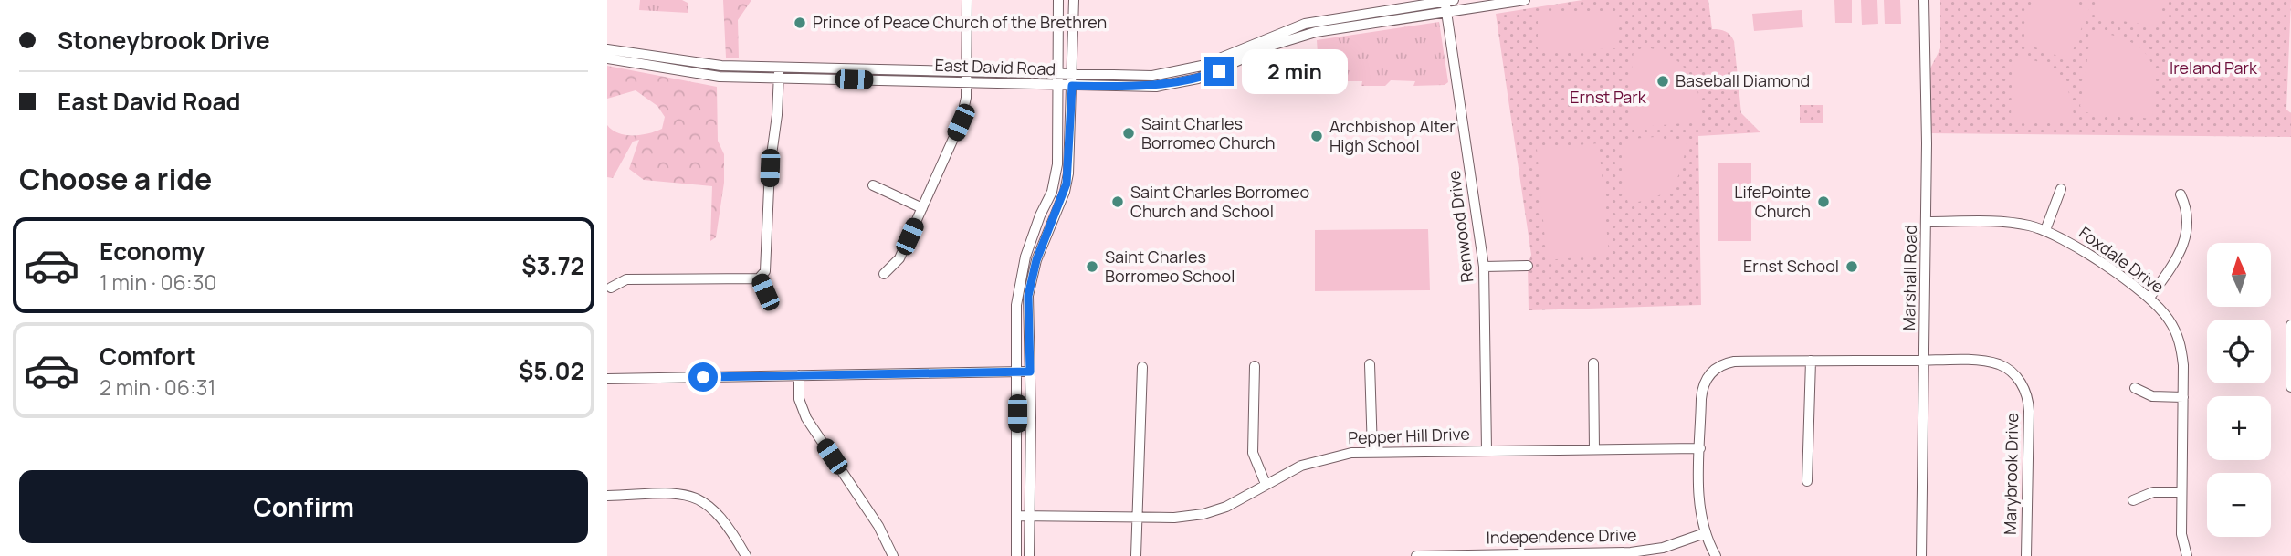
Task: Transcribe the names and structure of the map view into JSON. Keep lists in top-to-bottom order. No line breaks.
{"streets":{"street":["East David Road","Renwood Drive","Foxdale Drive","Marshall Road","Pepper Hill Drive","Marybrook Drive","Independence Drive"]},"crossings":[["East David Road","Renwood Drive"],["Renwood Drive","Pepper Hill Drive"],["Foxdale Drive","Marshall Road"],["Marshall Road","Marybrook Drive"],["Pepper Hill Drive","Marybrook Drive"]],"parks":["Ireland Park","Ernst Park"],"places":["Prince of Peace Church of the Brethren","Baseball Diamond","Saint Charles Borromeo Church","Archbishop Alter High School","Saint Charles Borromeo Church and School","LifePointe Church","Saint Charles Borromeo School","Ernst School"],"north":"top","page":{"banner":["Stoneybrook Drive","East David Road"],"bubble":"2 min","heading":"Choose a ride","list":[{"name":"Economy","note":"1 min · 06:30","value":"$3.72"},{"name":"Comfort","note":"2 min · 06:31","value":"$5.02"}],"map_buttons":["+","−"],"buttons":"Confirm"}}
